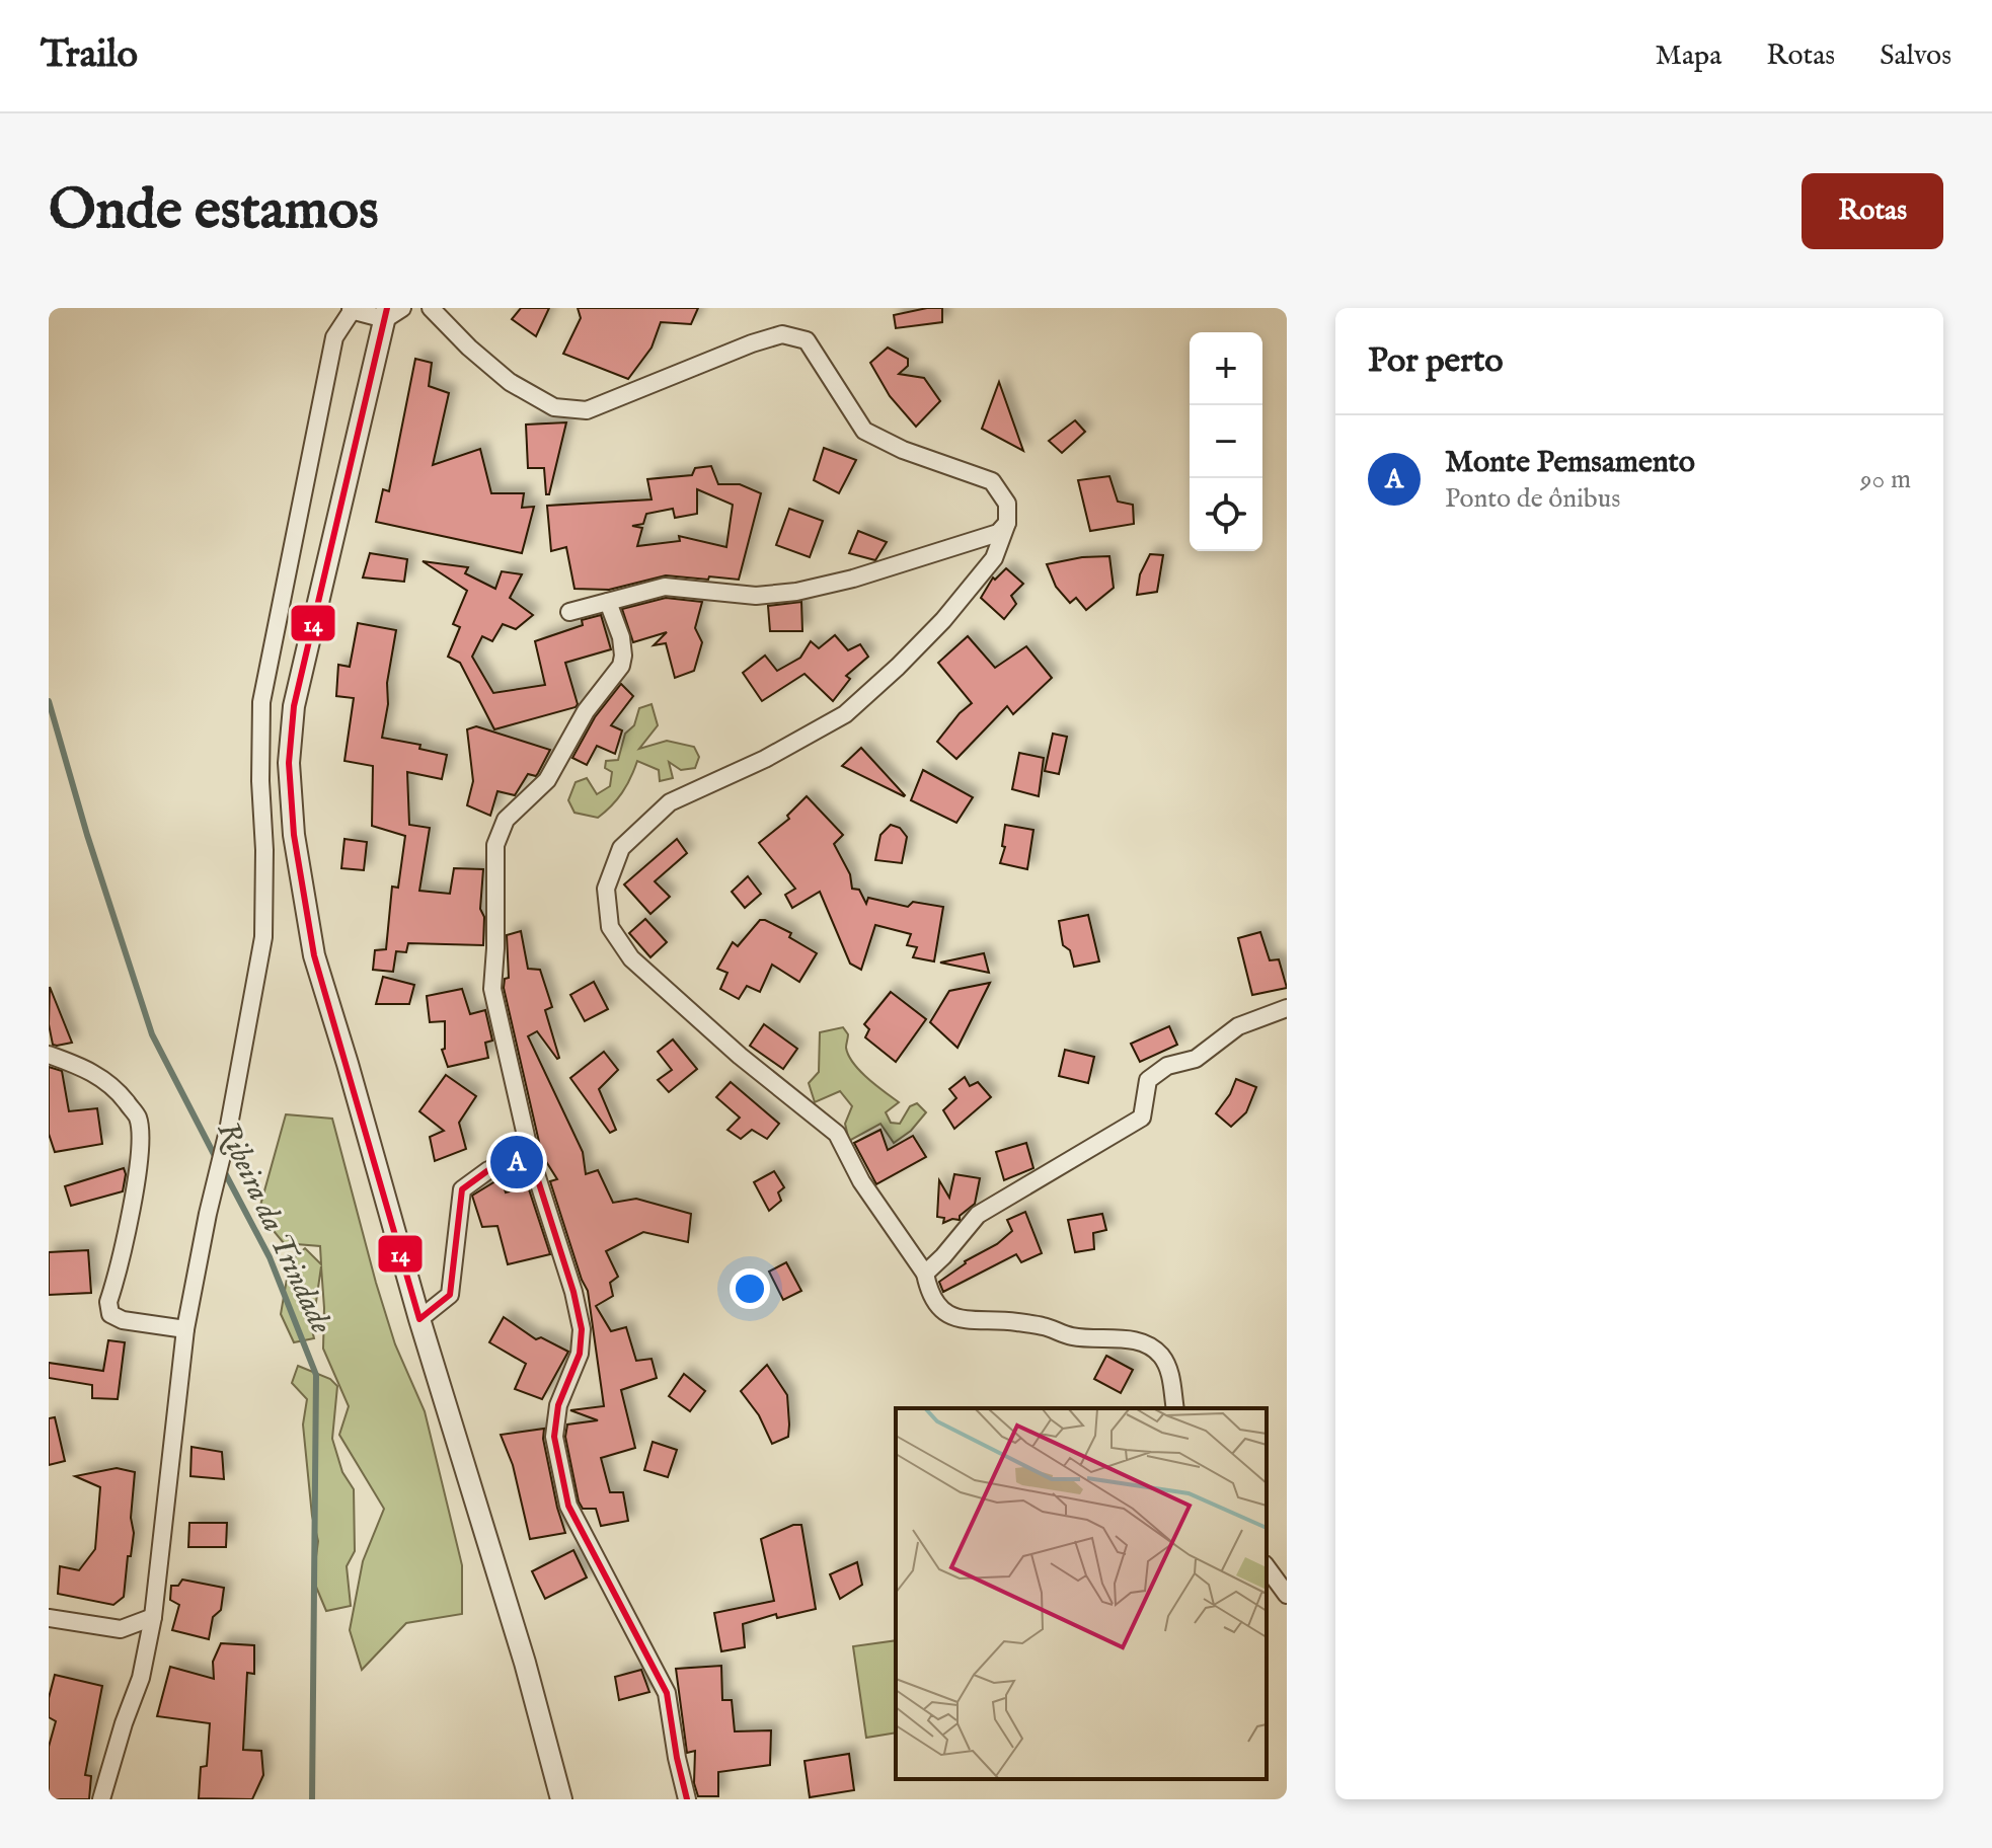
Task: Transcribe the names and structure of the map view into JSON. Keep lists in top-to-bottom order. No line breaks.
{"water":["Ribeira da Trindade"],"lines":["transit line 14"],"page":{"header":"Trailo","nav":["Mapa","Rotas","Salvos"],"buttons":"Rotas","title":"Onde estamos","heading":"Por perto","map_buttons":["+","−"],"list":[{"mark":"A","name":"Monte Pemsamento","note":"Ponto de ônibus","value":"90 m"}],"pins":"A"}}
